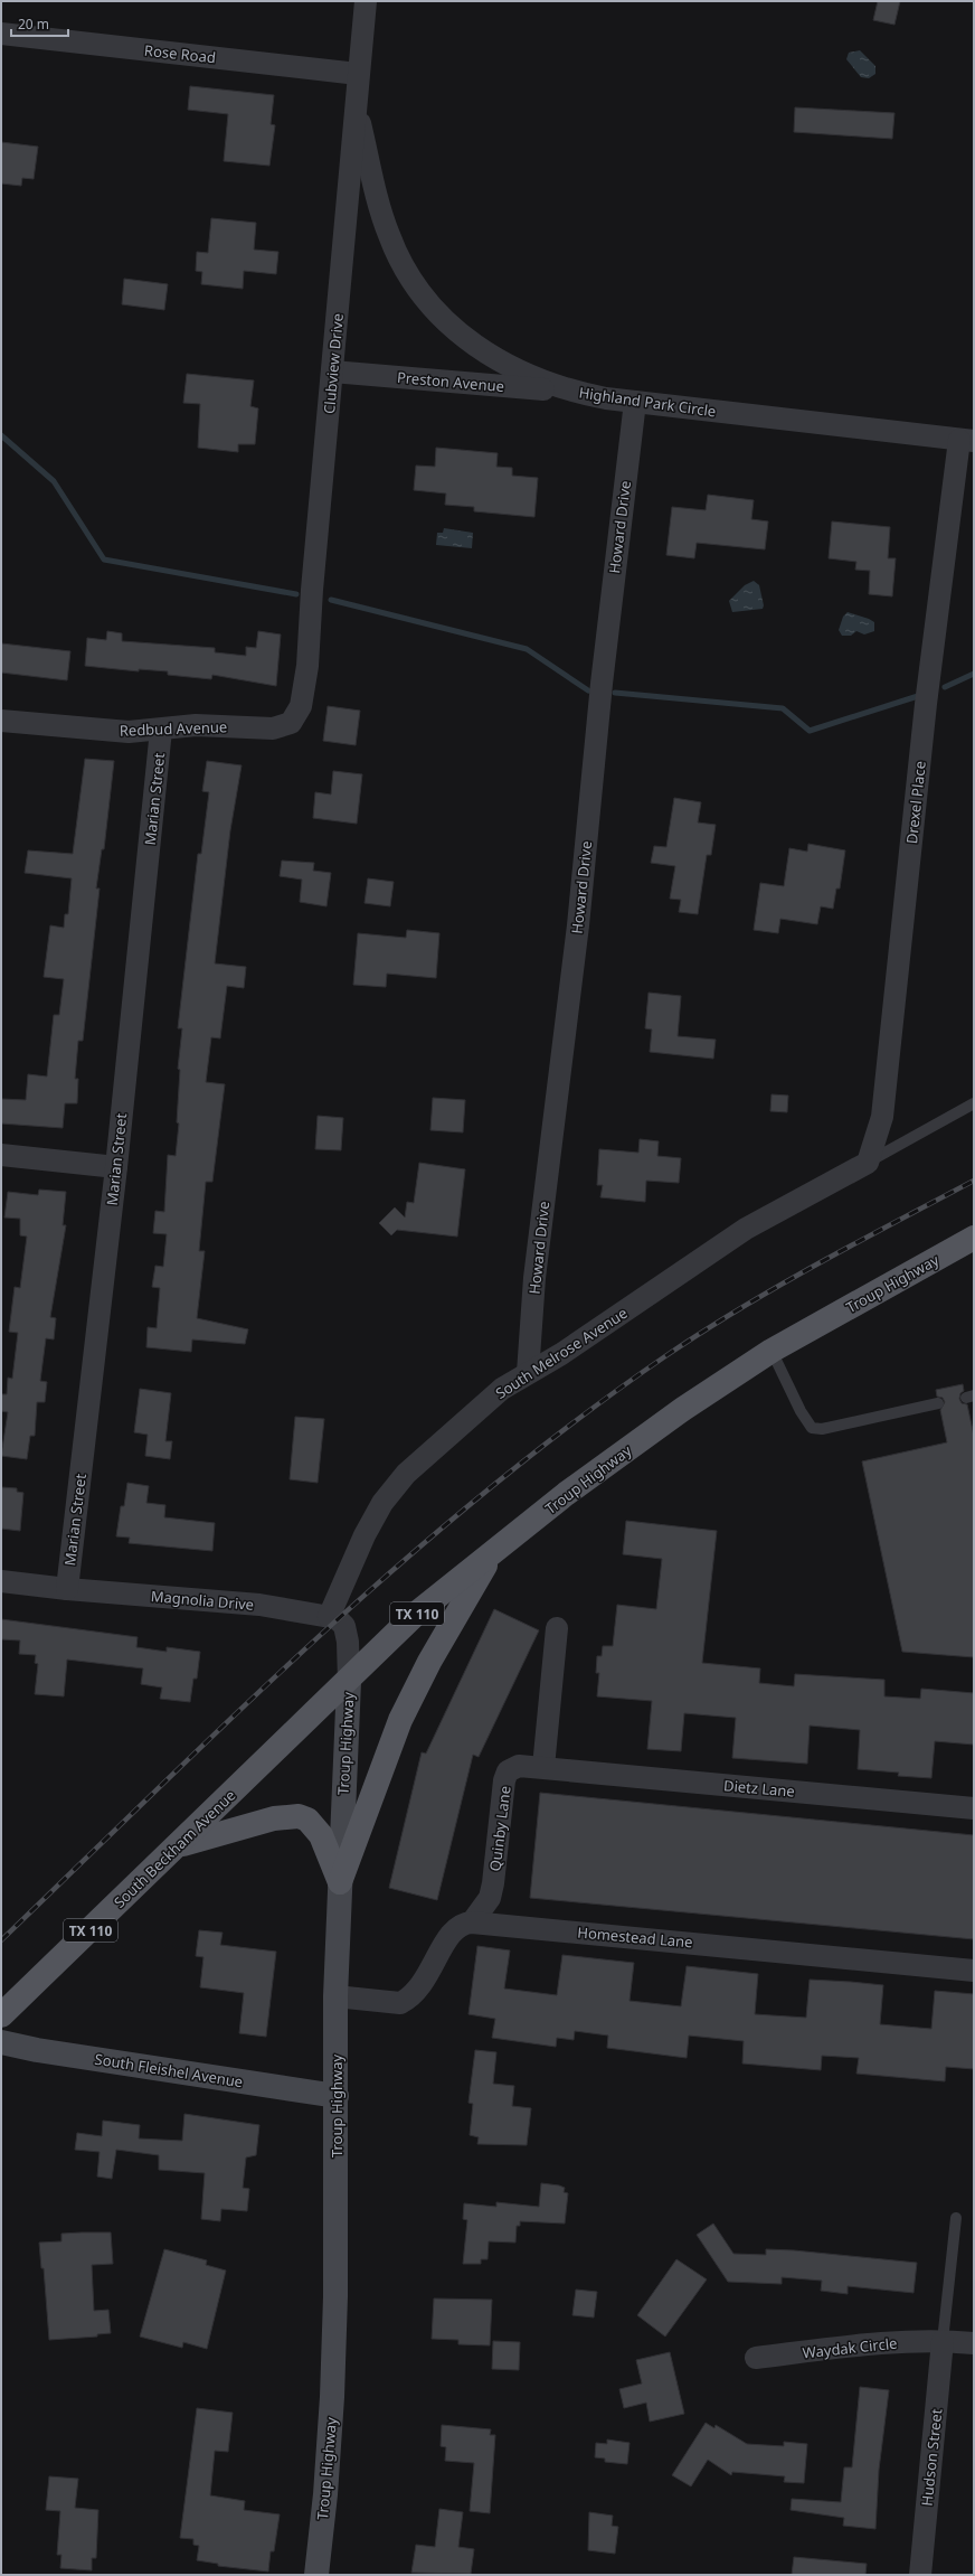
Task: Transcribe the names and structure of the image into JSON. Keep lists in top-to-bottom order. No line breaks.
{"streets":{"main road":["Troup Highway","TX 110","South Beckham Avenue","South Fleishel Avenue"],"street":["Rose Road","Clubview Drive","Preston Avenue","Highland Park Circle","Howard Drive","Redbud Avenue","Marian Street","Drexel Place","South Melrose Avenue","Magnolia Drive","Dietz Lane","Quinby Lane","Homestead Lane","Waydak Circle","Hudson Street"]},"crossings":[["Rose Road","Clubview Drive"],["Clubview Drive","Preston Avenue"],["Clubview Drive","Highland Park Circle"],["Clubview Drive","Redbud Avenue"],["Preston Avenue","Highland Park Circle"],["Highland Park Circle","Howard Drive"],["Highland Park Circle","Drexel Place"],["Howard Drive","South Melrose Avenue"],["Redbud Avenue","Marian Street"],["Marian Street","Magnolia Drive"],["Drexel Place","South Melrose Avenue"],["Troup Highway","Magnolia Drive"],["Troup Highway","South Beckham Avenue"],["Troup Highway","Homestead Lane"],["Troup Highway","South Fleishel Avenue"],["South Melrose Avenue","Magnolia Drive"],["Magnolia Drive","South Beckham Avenue"],["Dietz Lane","Quinby Lane"],["Quinby Lane","Homestead Lane"],["Waydak Circle","Hudson Street"]],"scale_bar":"20 m"}
